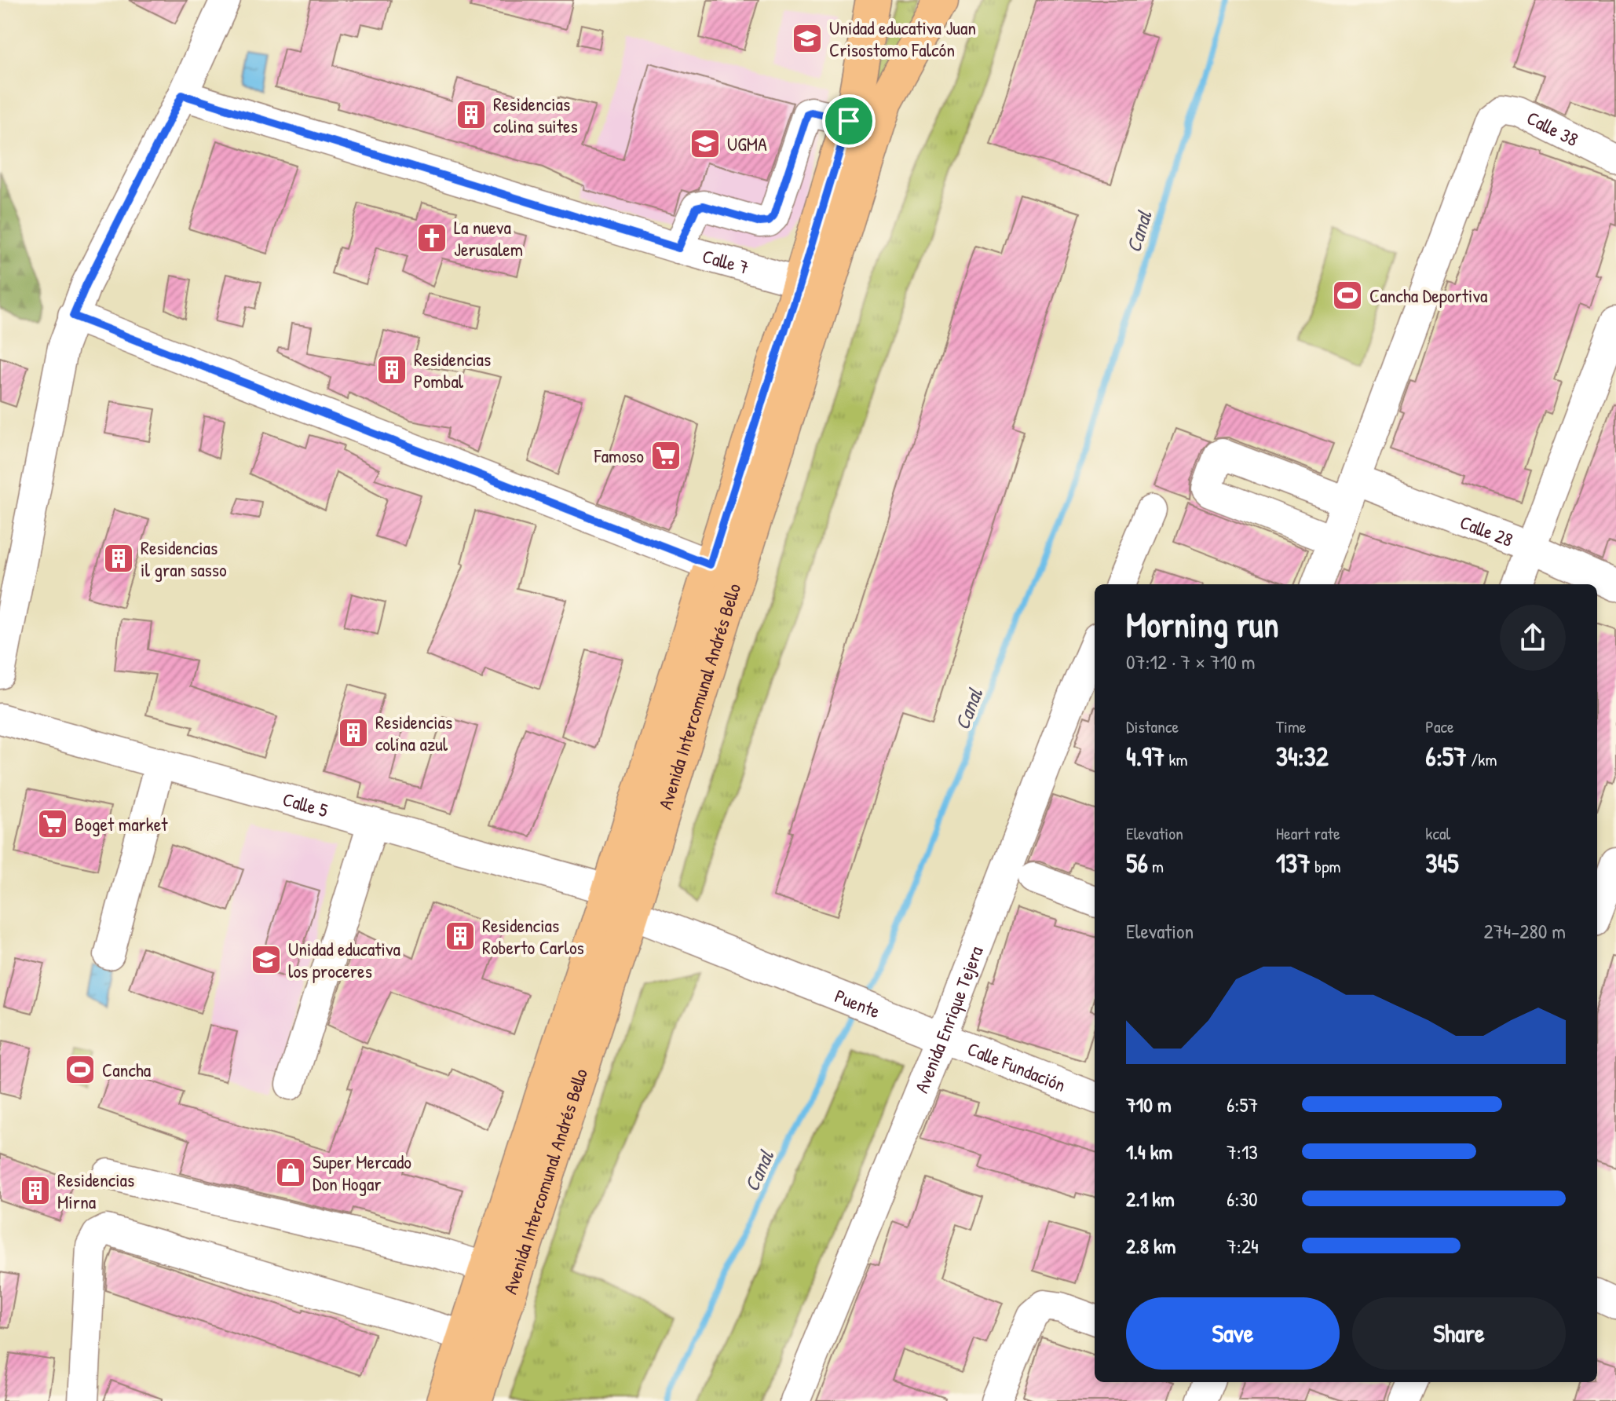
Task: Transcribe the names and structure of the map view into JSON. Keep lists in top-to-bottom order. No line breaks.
{"streets":{"main road":["Avenida Intercomunal Andrés Bello"],"street":["Calle 38","Calle 7","Calle 28","Calle 5","Puente","Avenida Enrique Tejera","Calle Fundación"]},"crossings":[["Calle 38","Calle 28"],["Calle 7","Avenida Intercomunal Andrés Bello"],["Avenida Intercomunal Andrés Bello","Calle 5"],["Avenida Intercomunal Andrés Bello","Puente"],["Calle 5","Puente"],["Puente","Calle Fundación"],["Avenida Enrique Tejera","Calle Fundación"]],"water":["Canal"],"places":{"school or university":["Unidad educativa Juan Crisostomo Falcón","UGMA","Unidad educativa los proceres"],"building":["Residencias colina suites","Residencias Pombal","Residencias il gran sasso","Residencias colina azul","Residencias Roberto Carlos","Residencias Mirna"],"church":["La nueva Jerusalem"],"sports":["Cancha Deportiva","Cancha"],"supermarket":["Famoso","Boget market"],"shop":["Super Mercado Don Hogar"]},"page":{"heading":["Morning run","07:12 · 7 × 710 m"],"stats":[["Distance","4.97 km"],["Time","34:32"],["Pace","6:57 /km"],["Elevation","56 m"],["Heart rate","137 bpm"],["kcal","345"]],"chart":["Elevation","274–280 m"],"list":[{"name":"710 m","note":"6:57"},{"name":"1.4 km","note":"7:13"},{"name":"2.1 km","note":"6:30"},{"name":"2.8 km","note":"7:24"}],"buttons":["Save","Share"]}}
